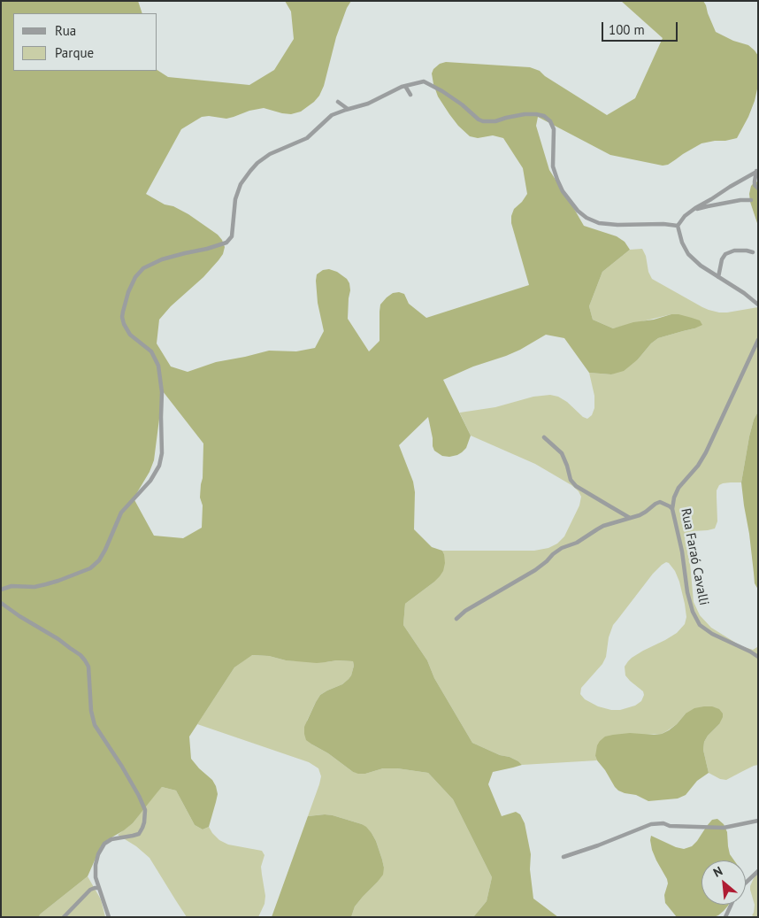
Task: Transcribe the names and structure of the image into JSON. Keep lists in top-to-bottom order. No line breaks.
{"streets":{"street":["Rua Faraó Cavalli"]},"legend":["Rua","Parque"],"scale_bar":"100 m","north":"top left"}
